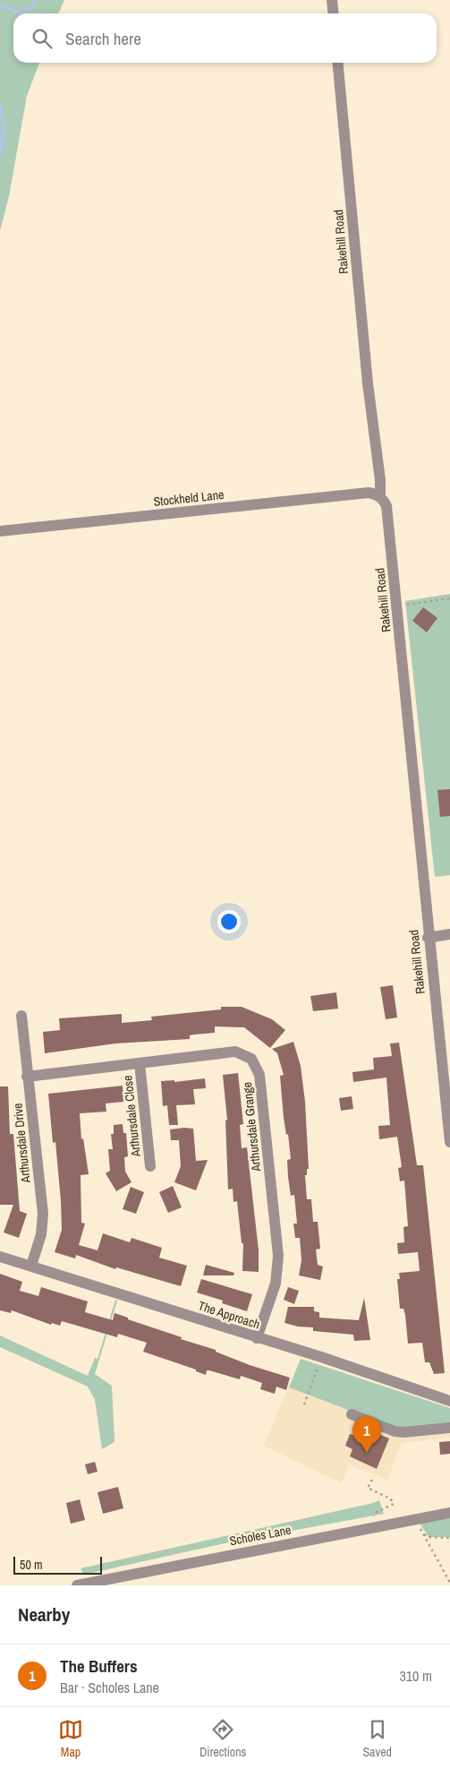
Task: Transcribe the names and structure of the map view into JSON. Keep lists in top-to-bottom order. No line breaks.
{"streets":{"street":["Rakehill Road","Stockheld Lane","Arthursdale Close","Arthursdale Grange","Arthursdale Drive","The Approach","Scholes Lane"]},"crossings":[["Rakehill Road","Stockheld Lane"],["Arthursdale Close","Arthursdale Grange"],["Arthursdale Grange","Arthursdale Drive"],["Arthursdale Grange","The Approach"],["Arthursdale Drive","The Approach"]],"scale_bar":"50 m","page":{"search":"Search here","pins":"1","scale":"50 m","heading":"Nearby","list":[{"mark":"1","name":"The Buffers","note":"Bar · Scholes Lane","value":"310 m"}],"nav":["Map","Directions","Saved"]}}
